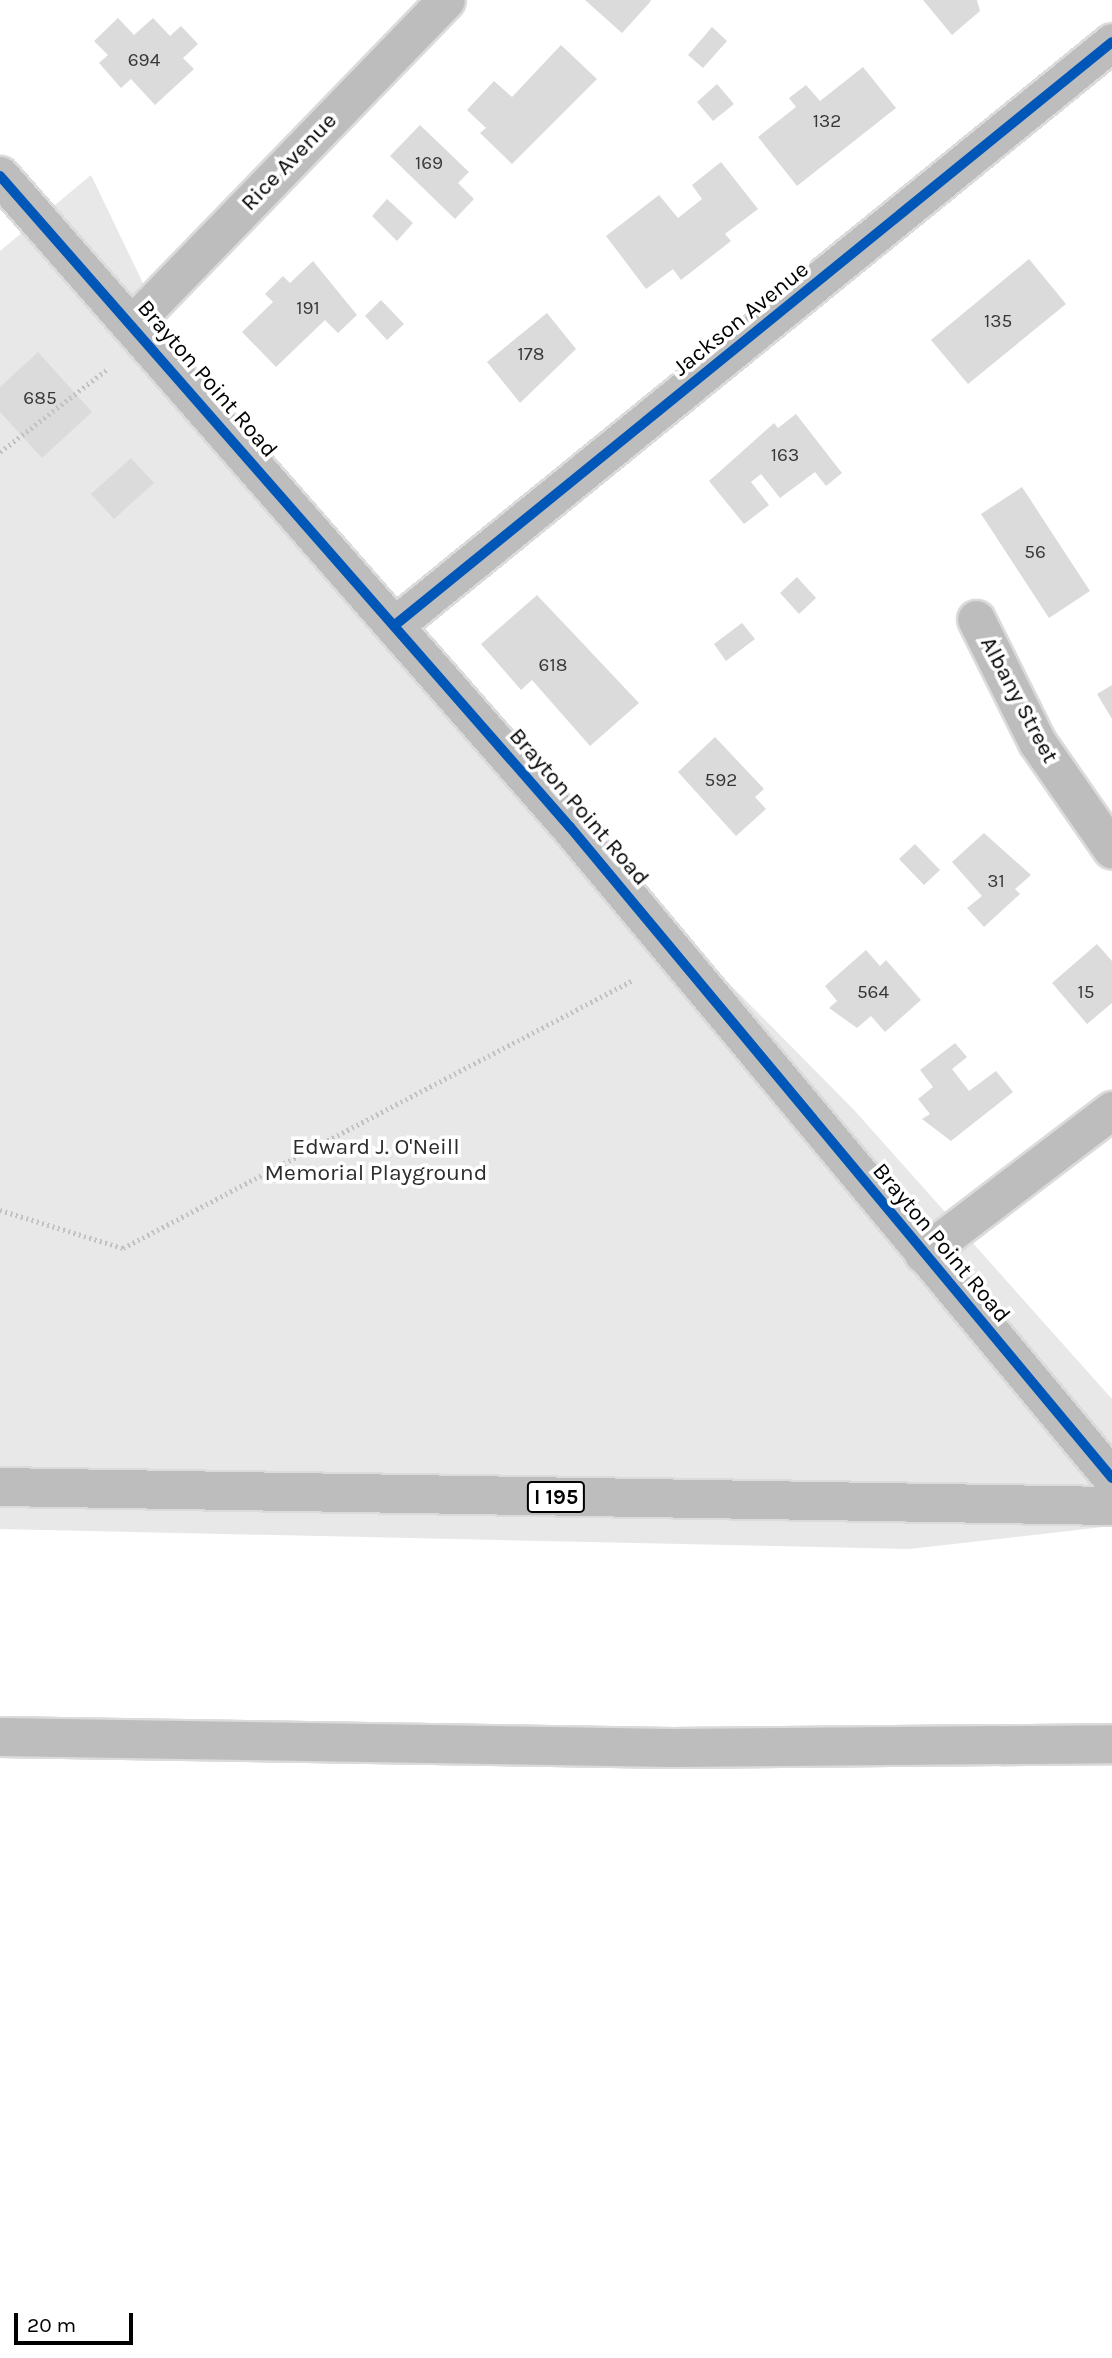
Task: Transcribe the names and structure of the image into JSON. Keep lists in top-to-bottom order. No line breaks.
{"streets":{"main road":["Brayton Point Road","I 195"],"street":["Rice Avenue","Jackson Avenue","Albany Street"]},"crossings":[["Rice Avenue","Brayton Point Road"],["Jackson Avenue","Brayton Point Road"]],"parks":["Edward J. O'Neill Memorial Playground"],"house_numbers":["694","132","169","191","135","178","685","163","56","618","592","31","564","15"],"scale_bar":"20 m"}
